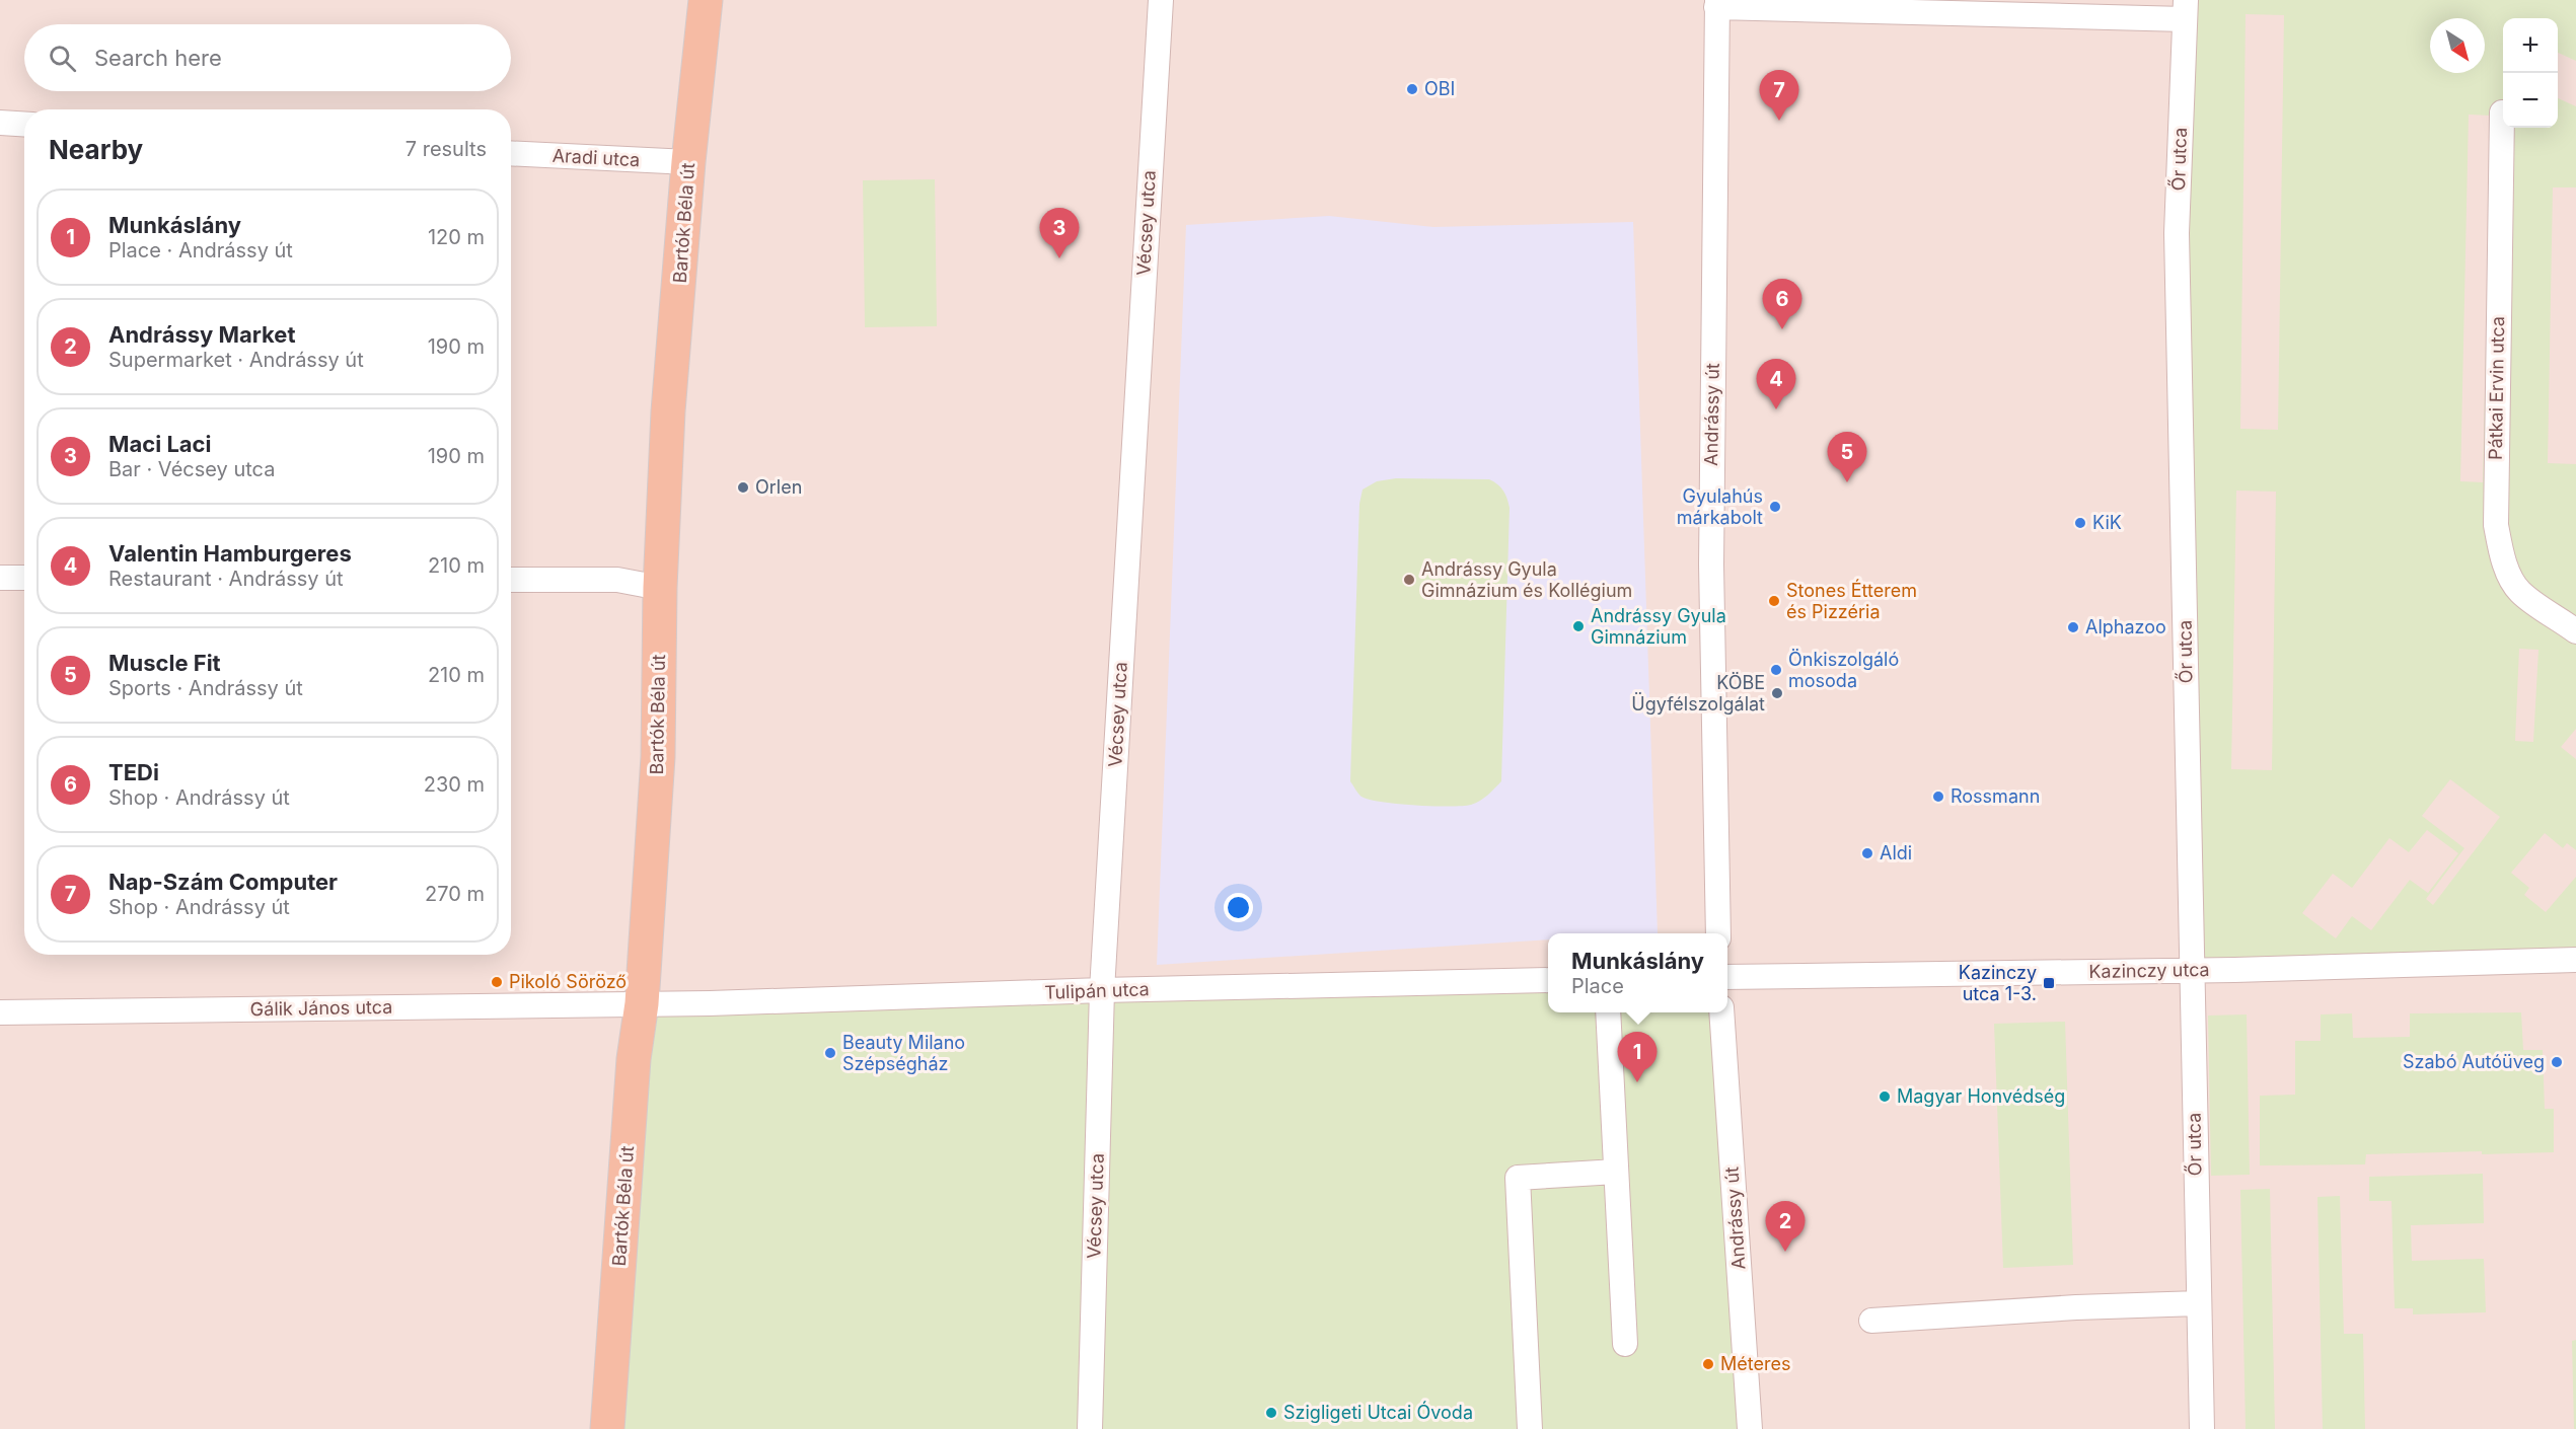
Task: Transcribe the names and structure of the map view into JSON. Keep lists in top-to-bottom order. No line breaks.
{"streets":{"main road":["Bartók Béla út"],"street":["Aradi utca","Őr utca","Vécsey utca","Pátkai Ervin utca","Andrássy út","Kazinczy utca","Tulipán utca","Gálik János utca"]},"crossings":[["Aradi utca","Bartók Béla út"],["Őr utca","Kazinczy utca"],["Bartók Béla út","Tulipán utca"],["Bartók Béla út","Gálik János utca"],["Vécsey utca","Tulipán utca"],["Tulipán utca","Gálik János utca"]],"places":{"other":["OBI","Orlen","Gyulahús márkabolt","KiK","Andrássy Gyula Gimnázium és Kollégium","Stones Étterem és Pizzéria","Andrássy Gyula Gimnázium","Alphazoo","Önkiszolgáló mosoda","KÖBE Ügyfélszolgálat","Rossmann","Aldi","Pikoló Söröző","Beauty Milano Szépségház","Szabó Autóüveg","Magyar Honvédség","Méteres","Szigligeti Utcai Óvoda"],"transit":["Kazinczy utca 1-3."]},"north":"bottom right","page":{"map_buttons":["+","−"],"search":"Search here","pins":["7","3","6","4","5","1","2"],"heading":["Nearby","7 results"],"list":[{"mark":"1","name":"Munkáslány","note":"Place · Andrássy út","value":"120 m"},{"mark":"2","name":"Andrássy Market","note":"Supermarket · Andrássy út","value":"190 m"},{"mark":"3","name":"Maci Laci","note":"Bar · Vécsey utca","value":"190 m"},{"mark":"4","name":"Valentin Hamburgeres","note":"Restaurant · Andrássy út","value":"210 m"},{"mark":"5","name":"Muscle Fit","note":"Sports · Andrássy út","value":"210 m"},{"mark":"6","name":"TEDi","note":"Shop · Andrássy út","value":"230 m"},{"mark":"7","name":"Nap-Szám Computer","note":"Shop · Andrássy út","value":"270 m"}],"popup":["Munkáslány","Place"]}}
